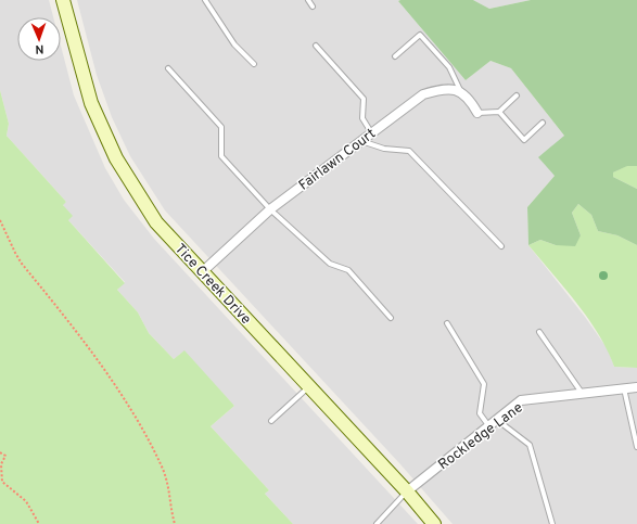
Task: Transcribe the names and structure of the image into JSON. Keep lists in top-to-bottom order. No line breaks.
{"streets":{"street":["Fairlawn Court","Tice Creek Drive","Rockledge Lane"]},"crossings":[["Fairlawn Court","Tice Creek Drive"],["Tice Creek Drive","Rockledge Lane"]],"north":"bottom"}
